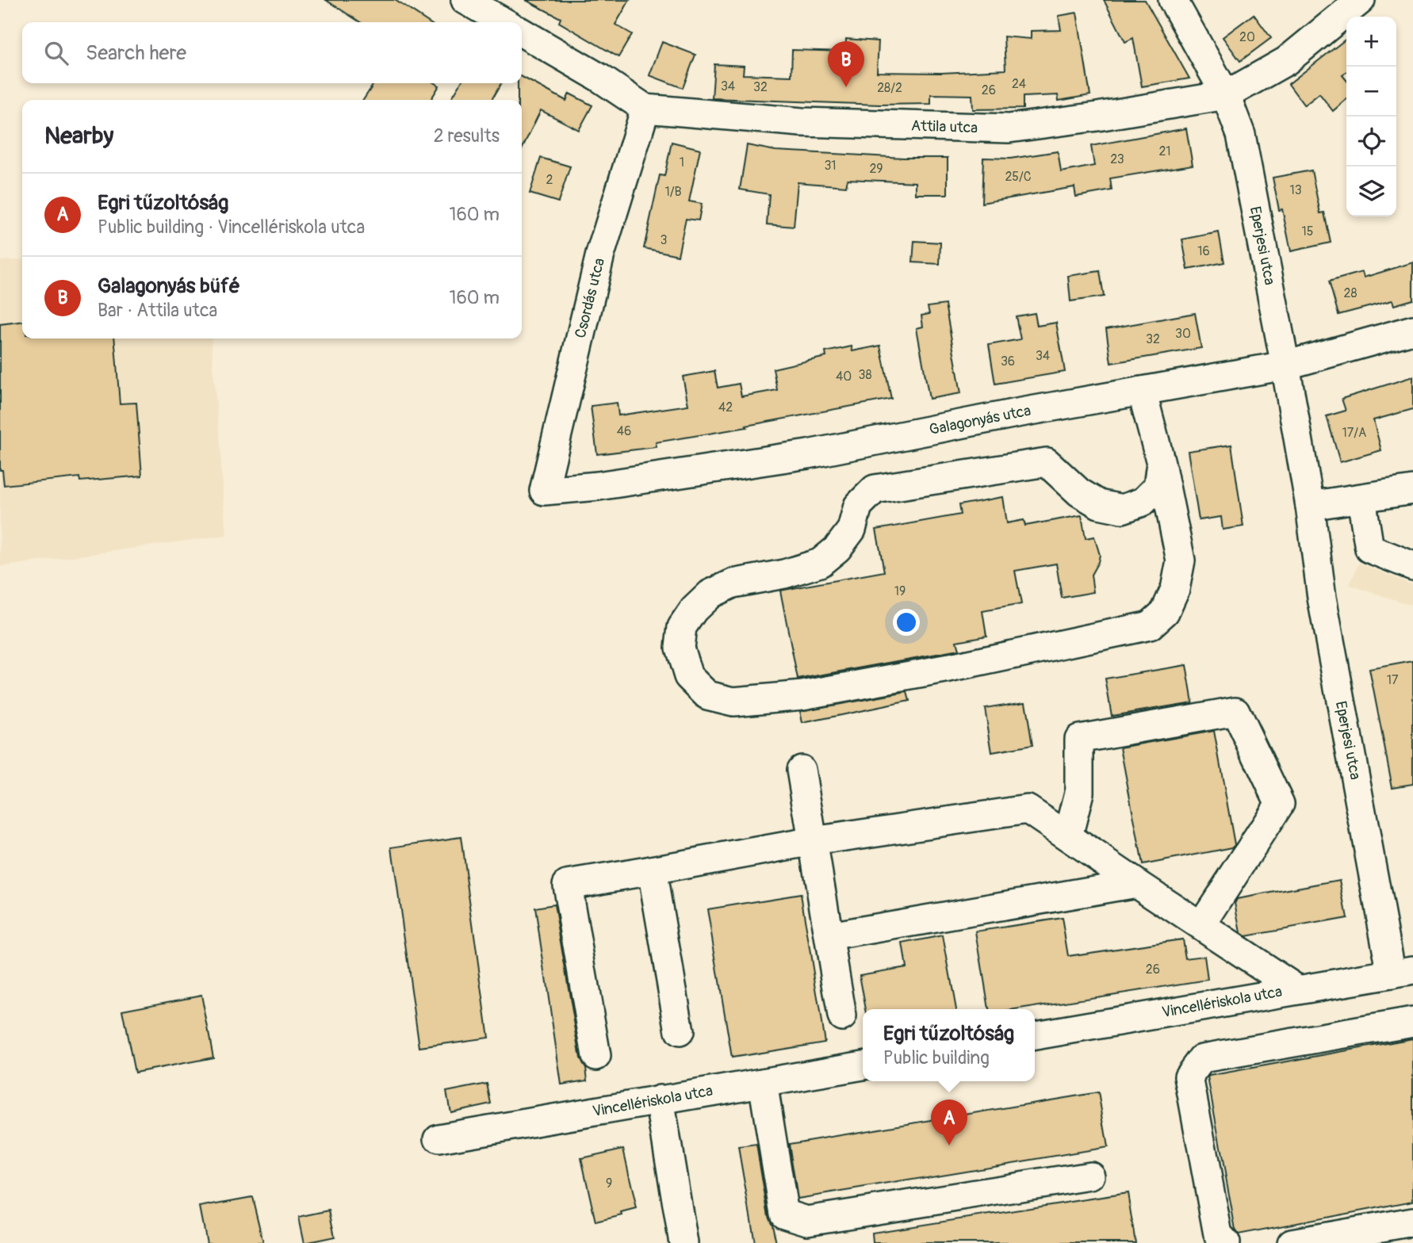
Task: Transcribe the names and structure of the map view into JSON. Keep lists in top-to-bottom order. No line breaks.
{"streets":{"street":["Attila utca","Eperjesi utca","Csordás utca","Galagonyás utca","Vincellériskola utca"]},"crossings":[["Attila utca","Eperjesi utca"],["Attila utca","Csordás utca"],["Eperjesi utca","Galagonyás utca"],["Eperjesi utca","Vincellériskola utca"],["Csordás utca","Galagonyás utca"]],"house_numbers":["20","24","34","32","28/2","26","21","23","1","31","29","25/C","2","13","1/B","15","3","16","28","30","32","34","36","38","40","42","46","17/A","19","17","26","9"],"page":{"map_buttons":["+","−"],"search":"Search here","pins":["B","A"],"heading":["Nearby","2 results"],"list":[{"mark":"A","name":"Egri tűzoltóság","note":"Public building · Vincellériskola utca","value":"160 m"},{"mark":"B","name":"Galagonyás büfé","note":"Bar · Attila utca","value":"160 m"}],"popup":["Egri tűzoltóság","Public building"]}}
